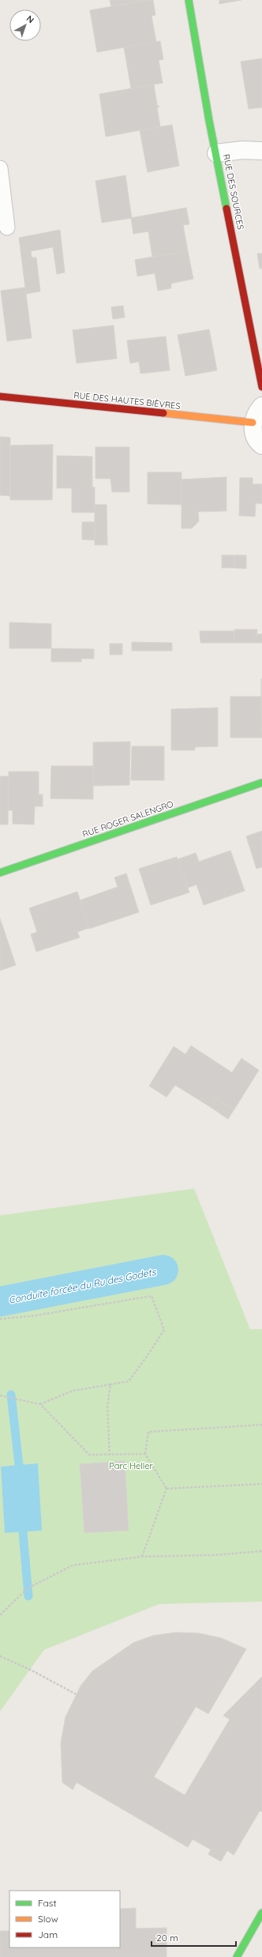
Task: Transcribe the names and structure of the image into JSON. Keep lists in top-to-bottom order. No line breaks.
{"streets":{"street":["RUE DES SOURCES","RUE DES HAUTES BIÈVRES","RUE ROGER SALENGRO"]},"water":["Conduite forcée du Ru des Godets"],"parks":["Parc Heller"],"legend":["Fast","Slow","Jam"],"scale_bar":"20 m","north":"top right"}
